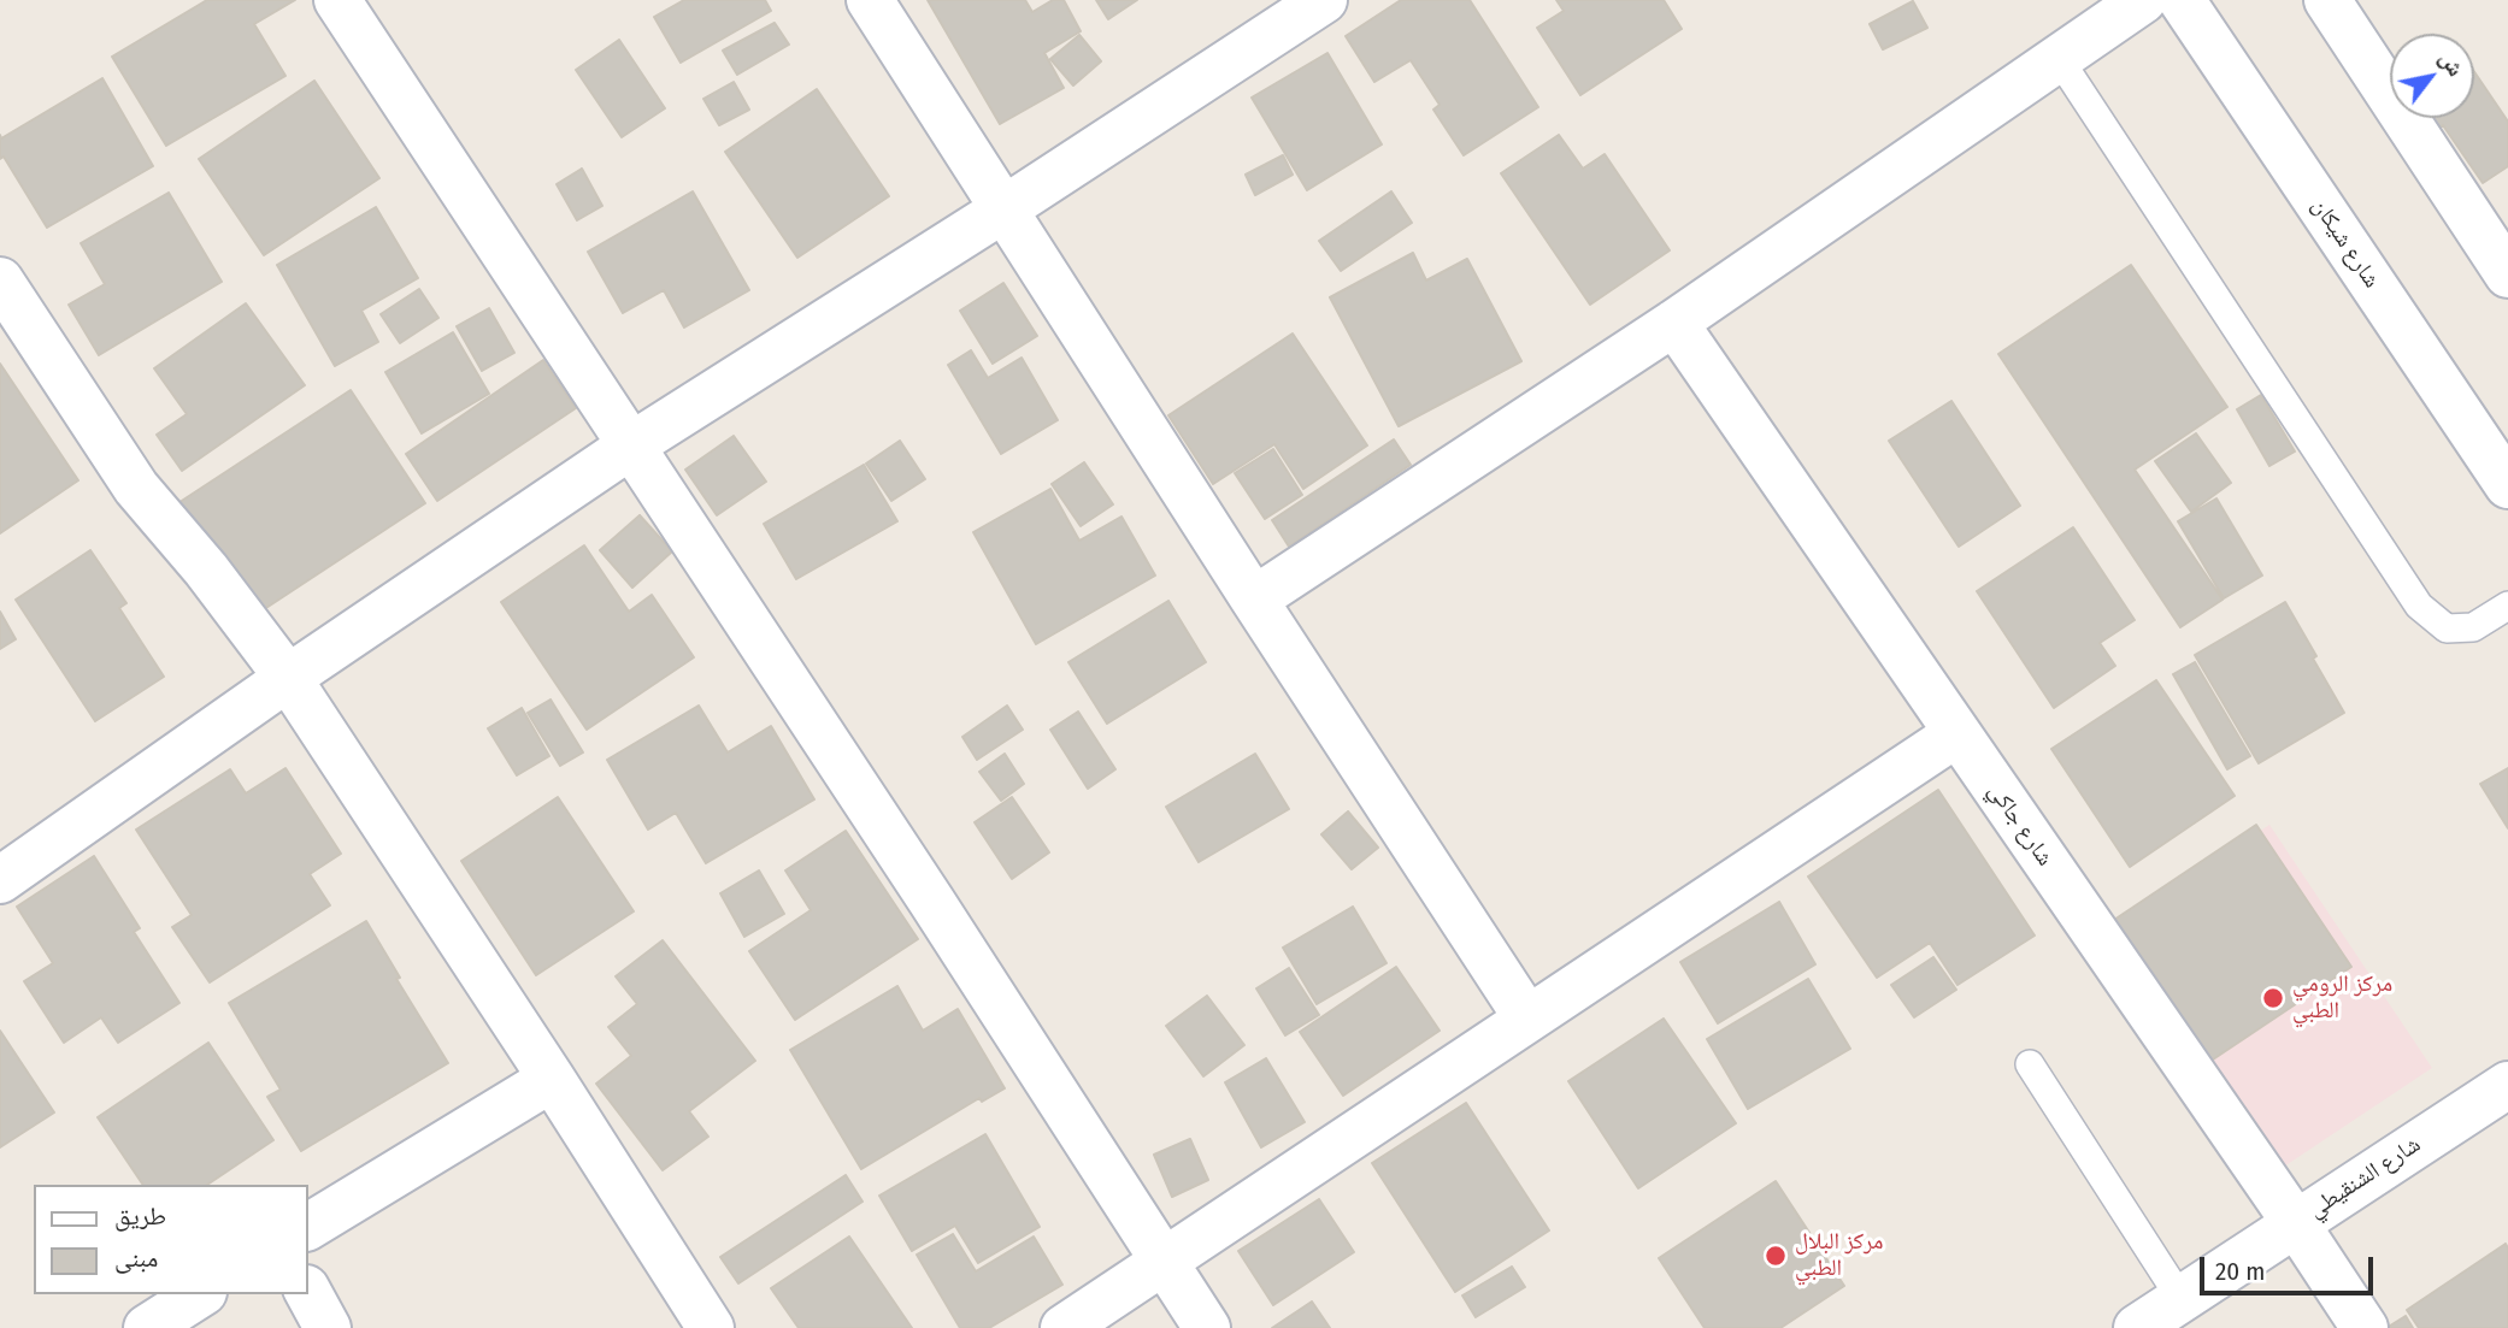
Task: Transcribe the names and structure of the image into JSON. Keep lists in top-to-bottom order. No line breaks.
{"streets":{"street":["شارع شيكان","شارع جاكي","شارع الشنقيطي"]},"crossings":[["شارع جاكي","شارع الشنقيطي"]],"places":["مركز الرومي الطبي","مركز البلال الطبي"],"legend":["طريق","مبنى"],"scale_bar":"20 m","north":"top right"}
